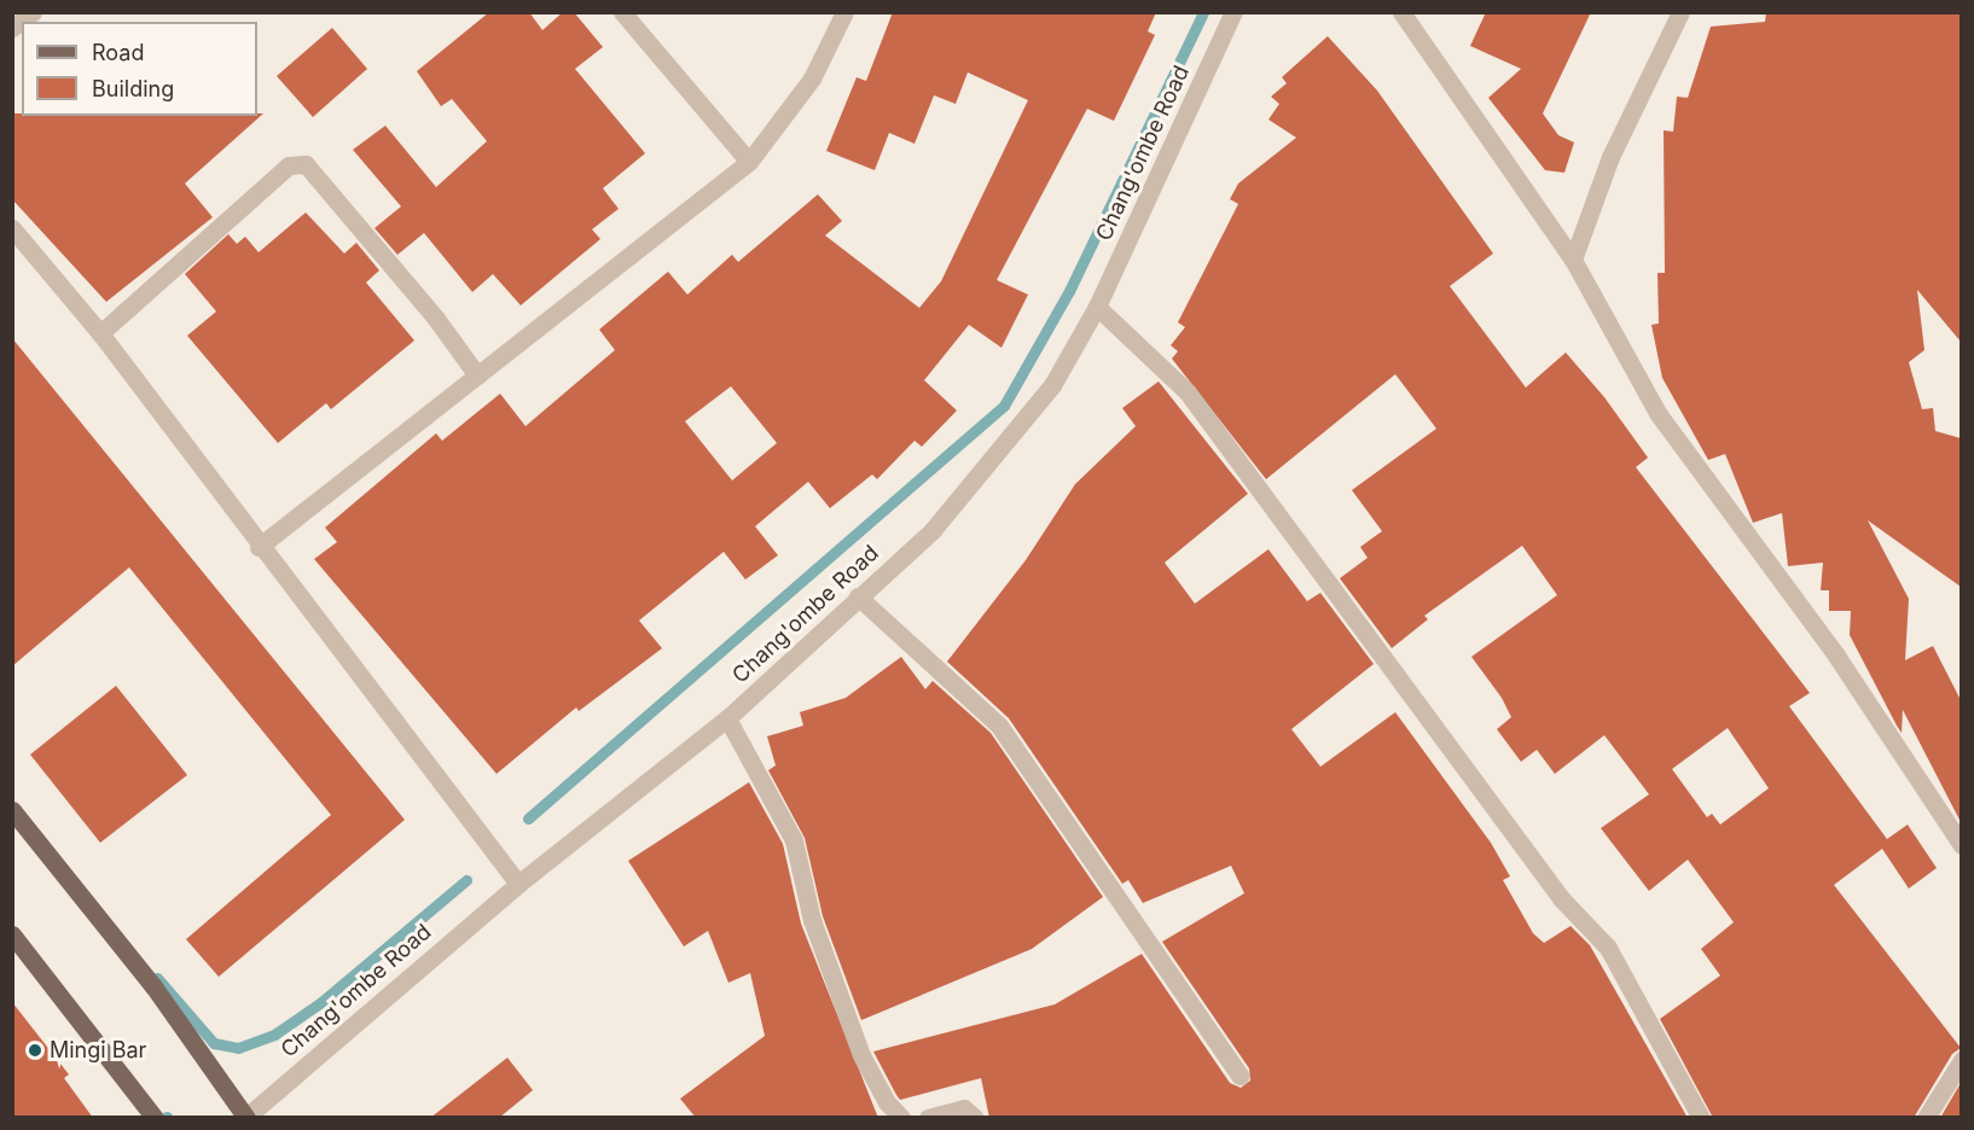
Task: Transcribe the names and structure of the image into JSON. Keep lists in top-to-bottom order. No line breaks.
{"streets":{"main road":["Chang'ombe Road"]},"places":["Mingi Bar"],"legend":["Road","Building"]}
